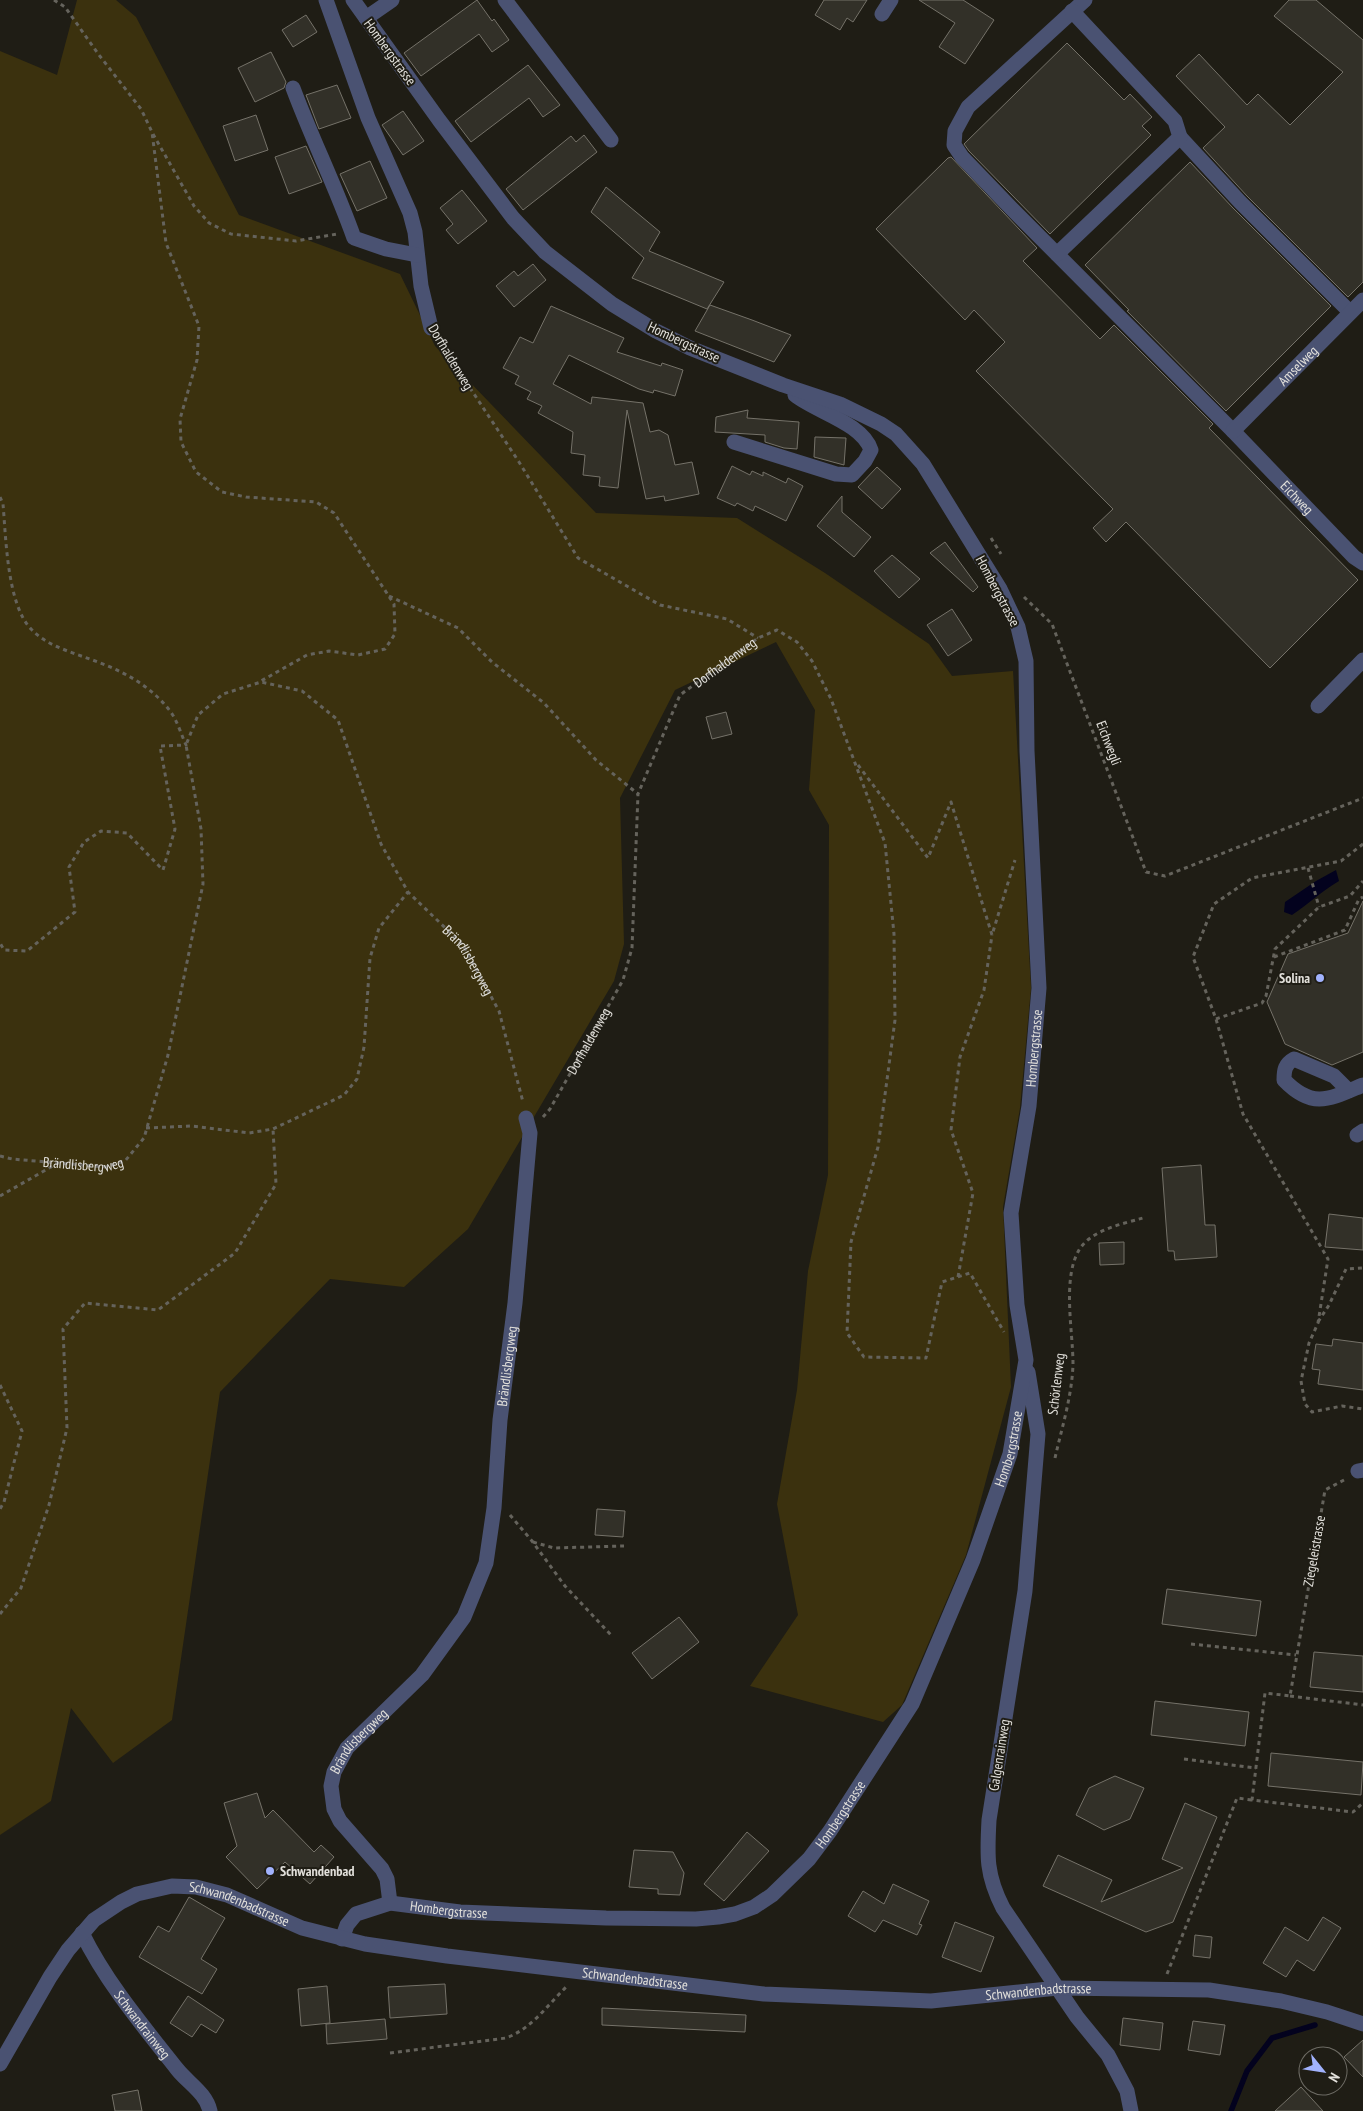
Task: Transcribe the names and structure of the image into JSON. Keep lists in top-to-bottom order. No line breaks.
{"streets":{"street":["Hombergstrasse","Dorfhaldenweg","Amselweg","Eichweg","Brändlisbergweg","Galgenrainweg","Schwandenbadstrasse","Schwandrainweg"],"path":["Eichwegli","Schörlenweg","Ziegeleistrasse"]},"crossings":[["Hombergstrasse","Brändlisbergweg"],["Hombergstrasse","Galgenrainweg"],["Hombergstrasse","Schwandenbadstrasse"],["Dorfhaldenweg","Brändlisbergweg"],["Amselweg","Eichweg"],["Galgenrainweg","Schwandenbadstrasse"],["Schwandenbadstrasse","Schwandrainweg"]],"places":["Solina","Schwandenbad"],"north":"bottom right"}
